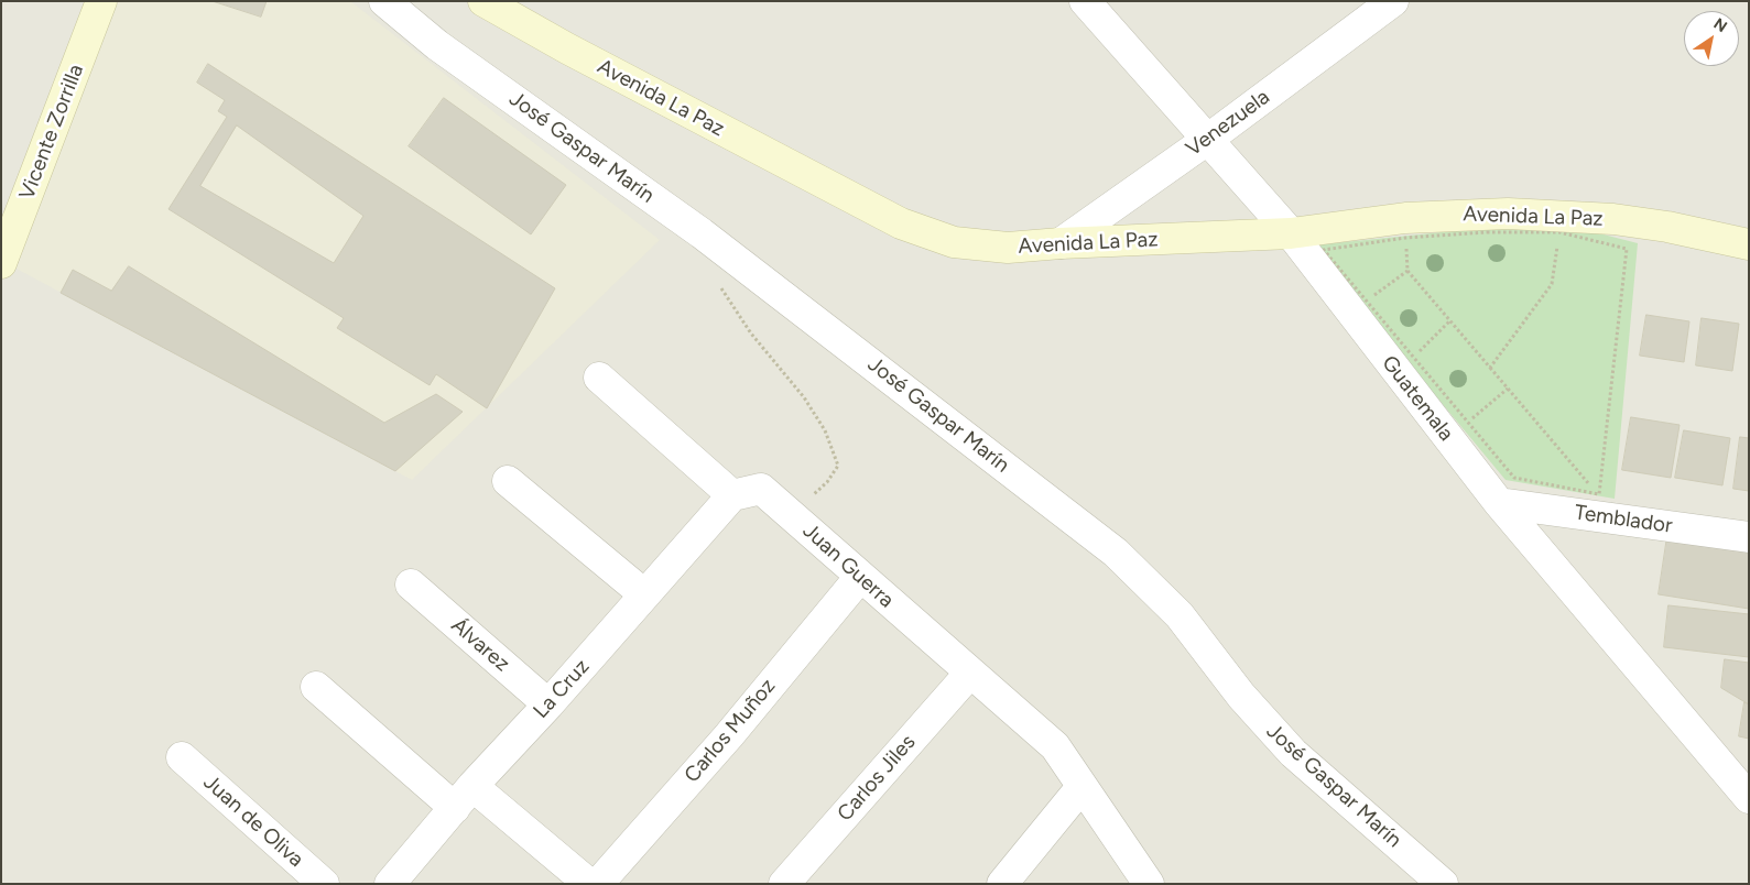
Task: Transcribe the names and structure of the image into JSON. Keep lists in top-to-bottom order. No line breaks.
{"streets":{"main road":["Avenida La Paz","Vicente Zorrilla"],"street":["Venezuela","José Gaspar Marín","Guatemala","Temblador","Juan Guerra","Álvarez","La Cruz","Carlos Muñoz","Carlos Jiles","Juan de Oliva"]},"crossings":[["Avenida La Paz","Venezuela"],["Avenida La Paz","Guatemala"],["Venezuela","Guatemala"],["Guatemala","Temblador"],["Juan Guerra","La Cruz"],["Juan Guerra","Carlos Muñoz"],["Juan Guerra","Carlos Jiles"],["Álvarez","La Cruz"]],"north":"top right"}
